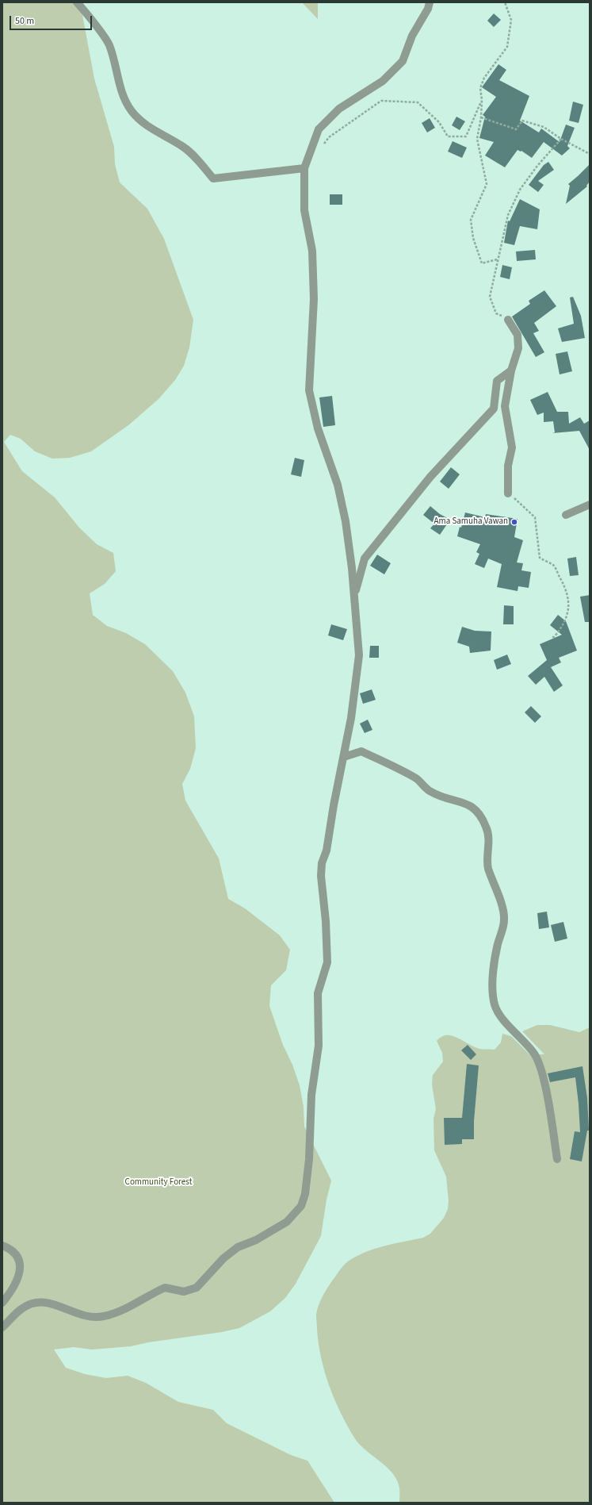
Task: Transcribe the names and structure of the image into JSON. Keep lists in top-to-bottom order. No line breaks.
{"parks":["Community Forest"],"places":["Ama Samuha Vawan"],"scale_bar":"50 m"}
